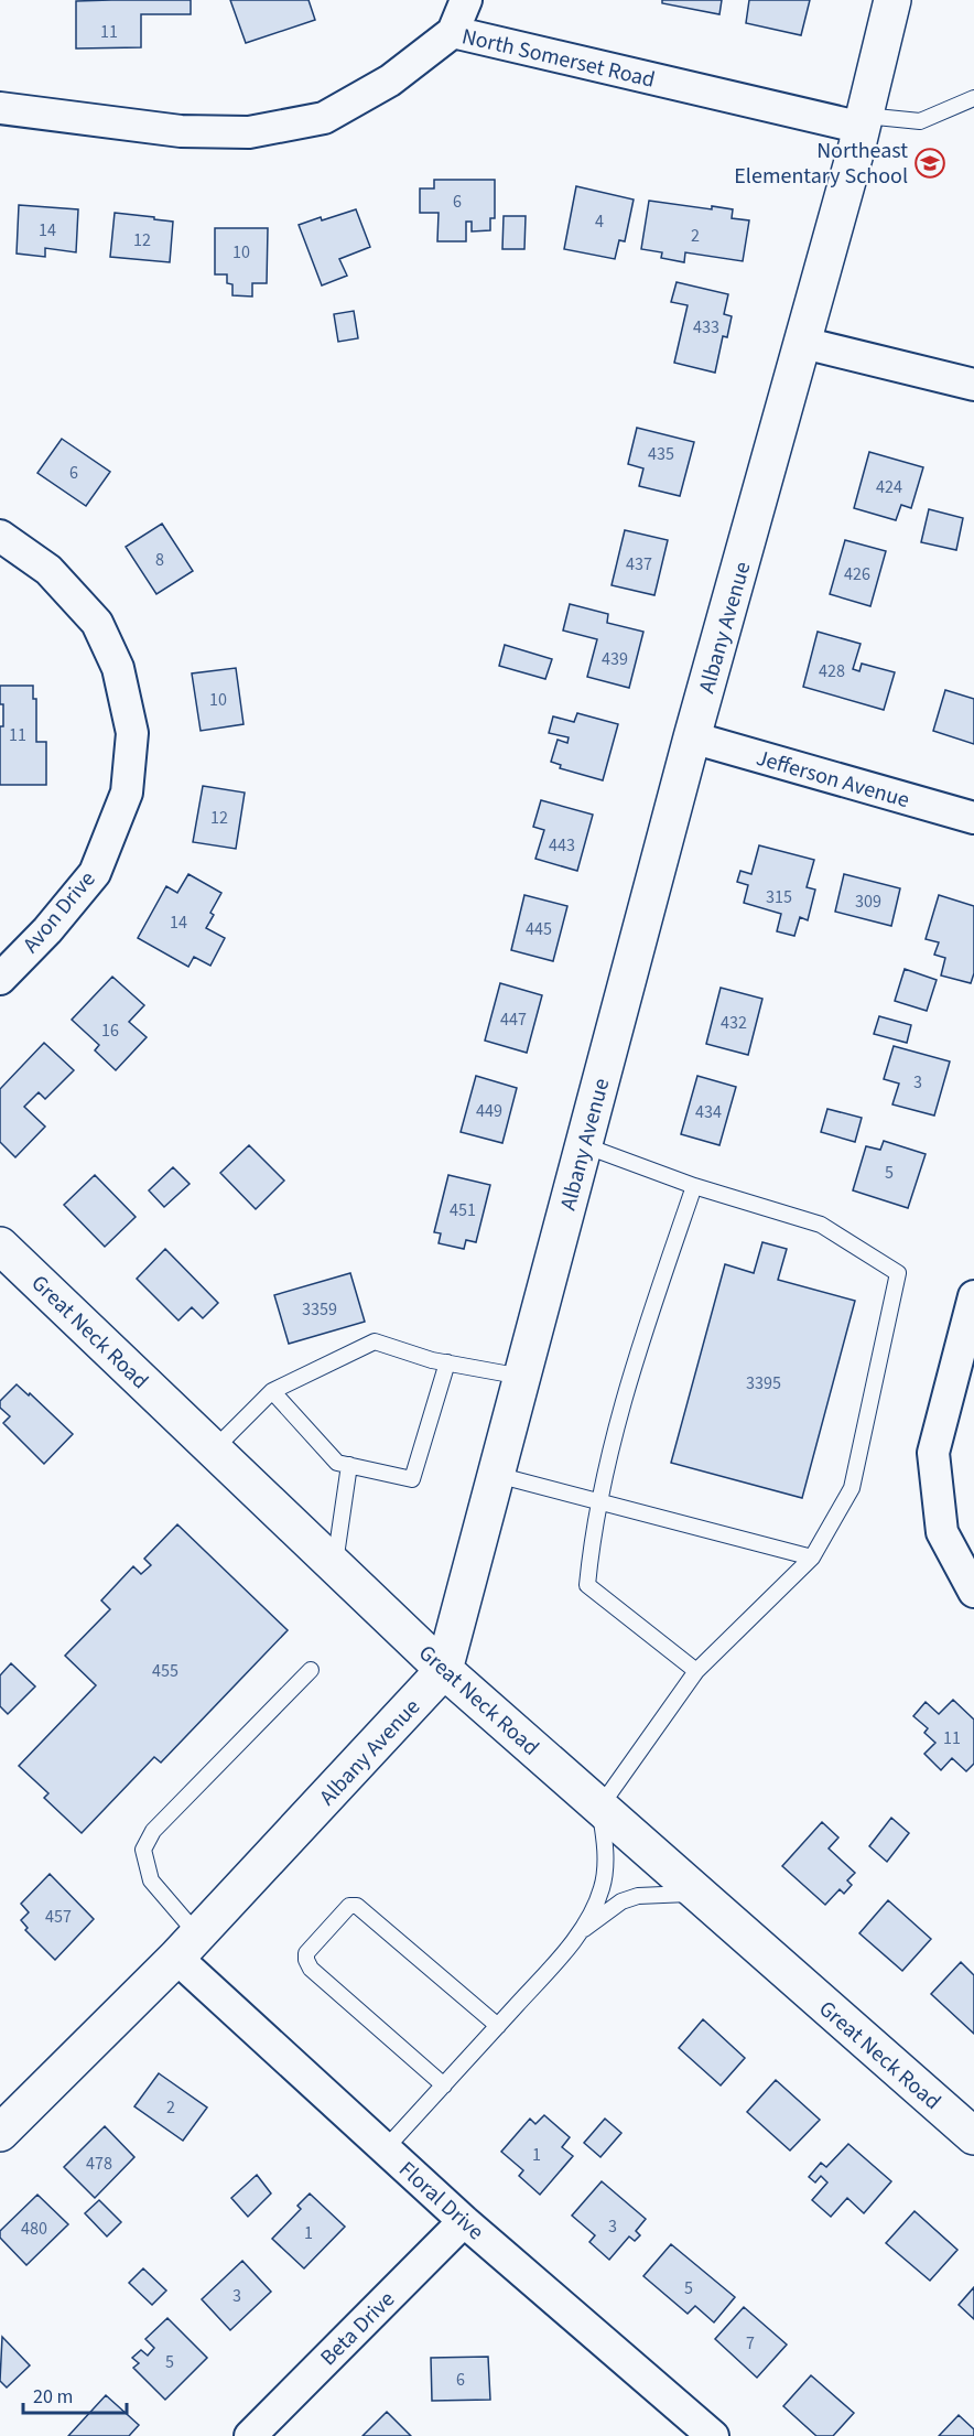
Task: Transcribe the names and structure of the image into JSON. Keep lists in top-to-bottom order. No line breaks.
{"streets":{"street":["North Somerset Road","Albany Avenue","Jefferson Avenue","Avon Drive","Great Neck Road","Floral Drive","Beta Drive"]},"crossings":[["North Somerset Road","Albany Avenue"],["Albany Avenue","Jefferson Avenue"],["Albany Avenue","Great Neck Road"],["Albany Avenue","Floral Drive"],["Floral Drive","Beta Drive"]],"places":{"school or university":["Northeast Elementary School"]},"house_numbers":["11","6","4","14","2","12","10","433","435","6","424","8","437","426","439","428","10","11","12","443","315","309","14","445","447","432","16","3","449","434","5","451","3359","3395","455","11","457","2","1","478","3","480","1","5","3","7","5","6"],"scale_bar":"20 m"}
